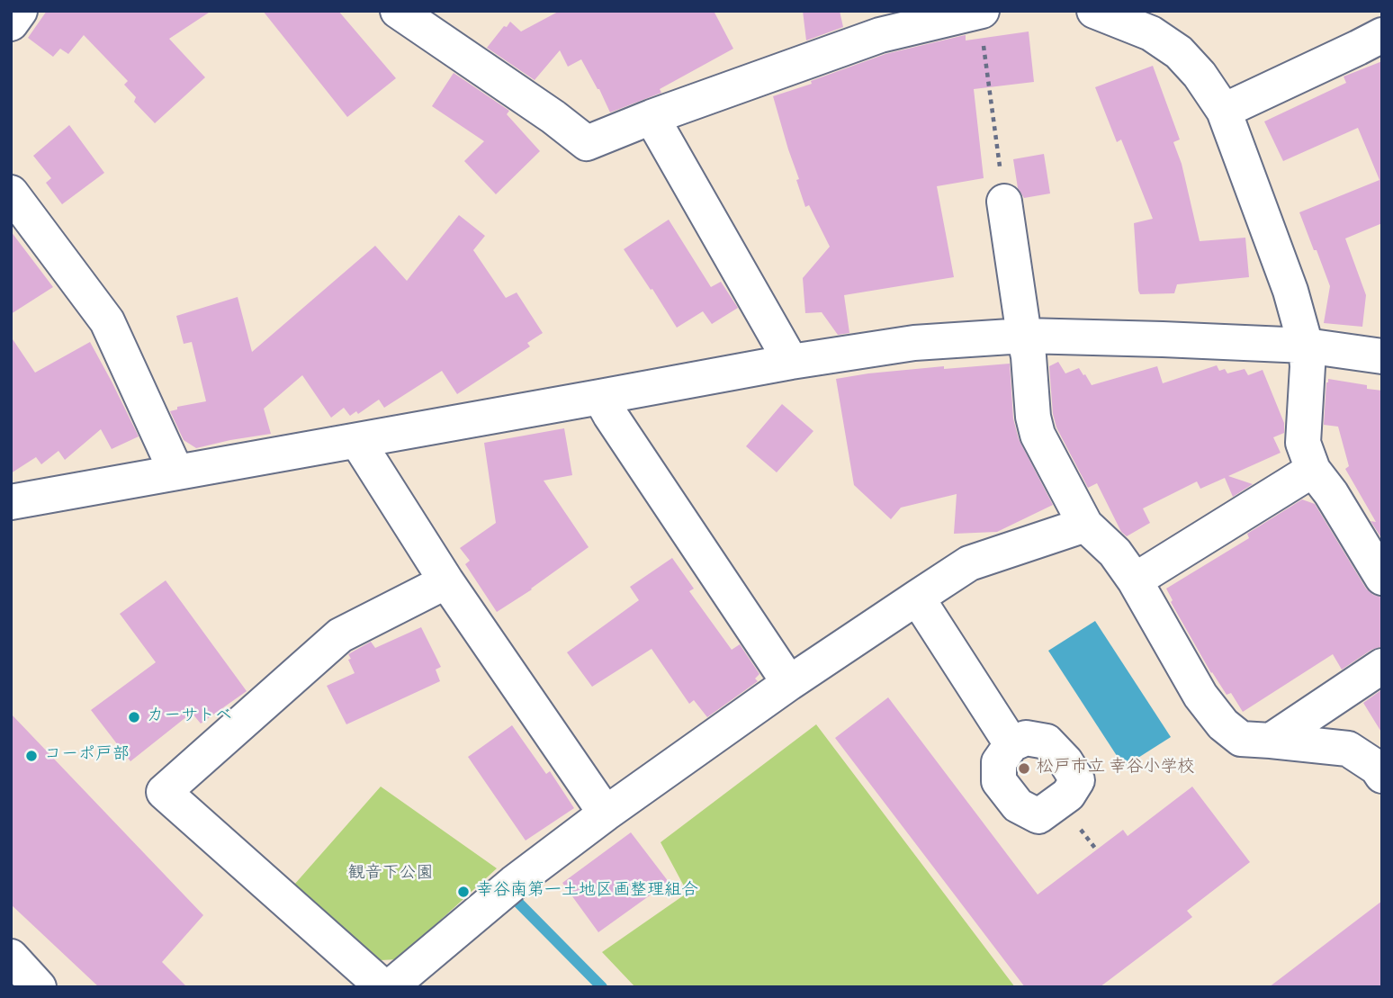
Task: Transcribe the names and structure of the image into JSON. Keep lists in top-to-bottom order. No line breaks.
{"parks":["観音下公園"],"places":["カーサトベ","コーポ戸部","松戸市立 幸谷小学校","幸谷南第一土地区画整理組合"]}
